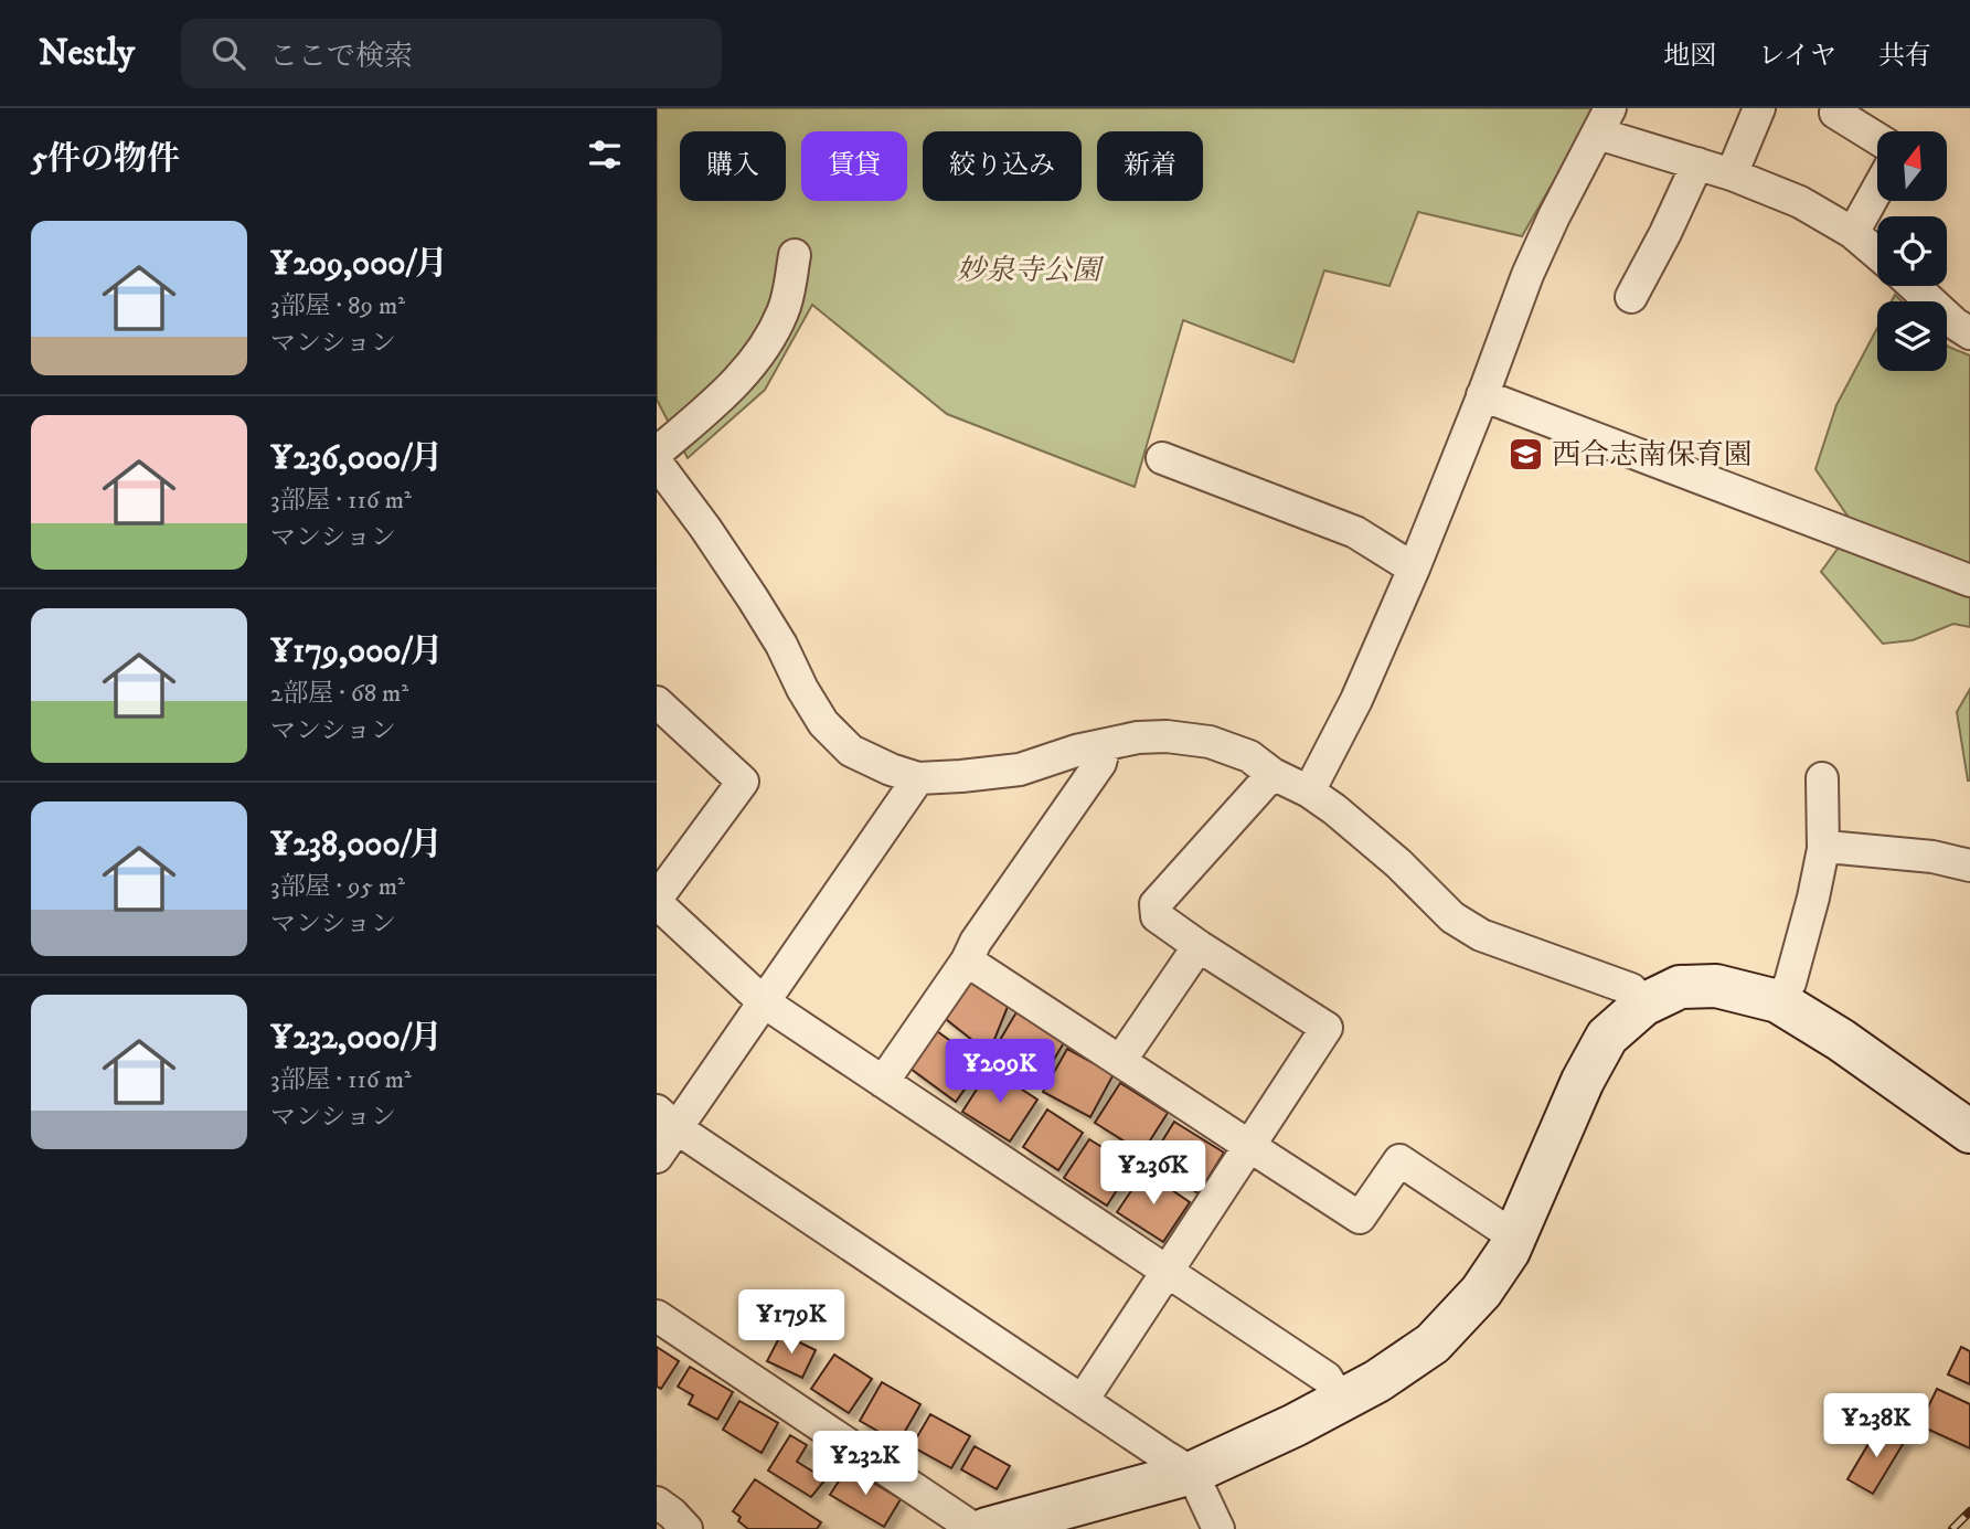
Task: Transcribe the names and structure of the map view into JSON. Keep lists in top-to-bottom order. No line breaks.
{"parks":["妙泉寺公園"],"places":{"school or university":["西合志南保育園"]},"north":"top","page":{"header":"Nestly","search":"ここで検索","nav":["地図","レイヤ","共有"],"heading":"5件の物件","chip":["購入","賃貸","絞り込み","新着"],"list":[{"name":"¥209,000/月","note":"3部屋 · 89 m² · マンション"},{"name":"¥236,000/月","note":"3部屋 · 116 m² · マンション"},{"name":"¥179,000/月","note":"2部屋 · 68 m² · マンション"},{"name":"¥238,000/月","note":"3部屋 · 95 m² · マンション"},{"name":"¥232,000/月","note":"3部屋 · 116 m² · マンション"}],"price":["¥209K","¥236K","¥179K","¥238K","¥232K"]}}
